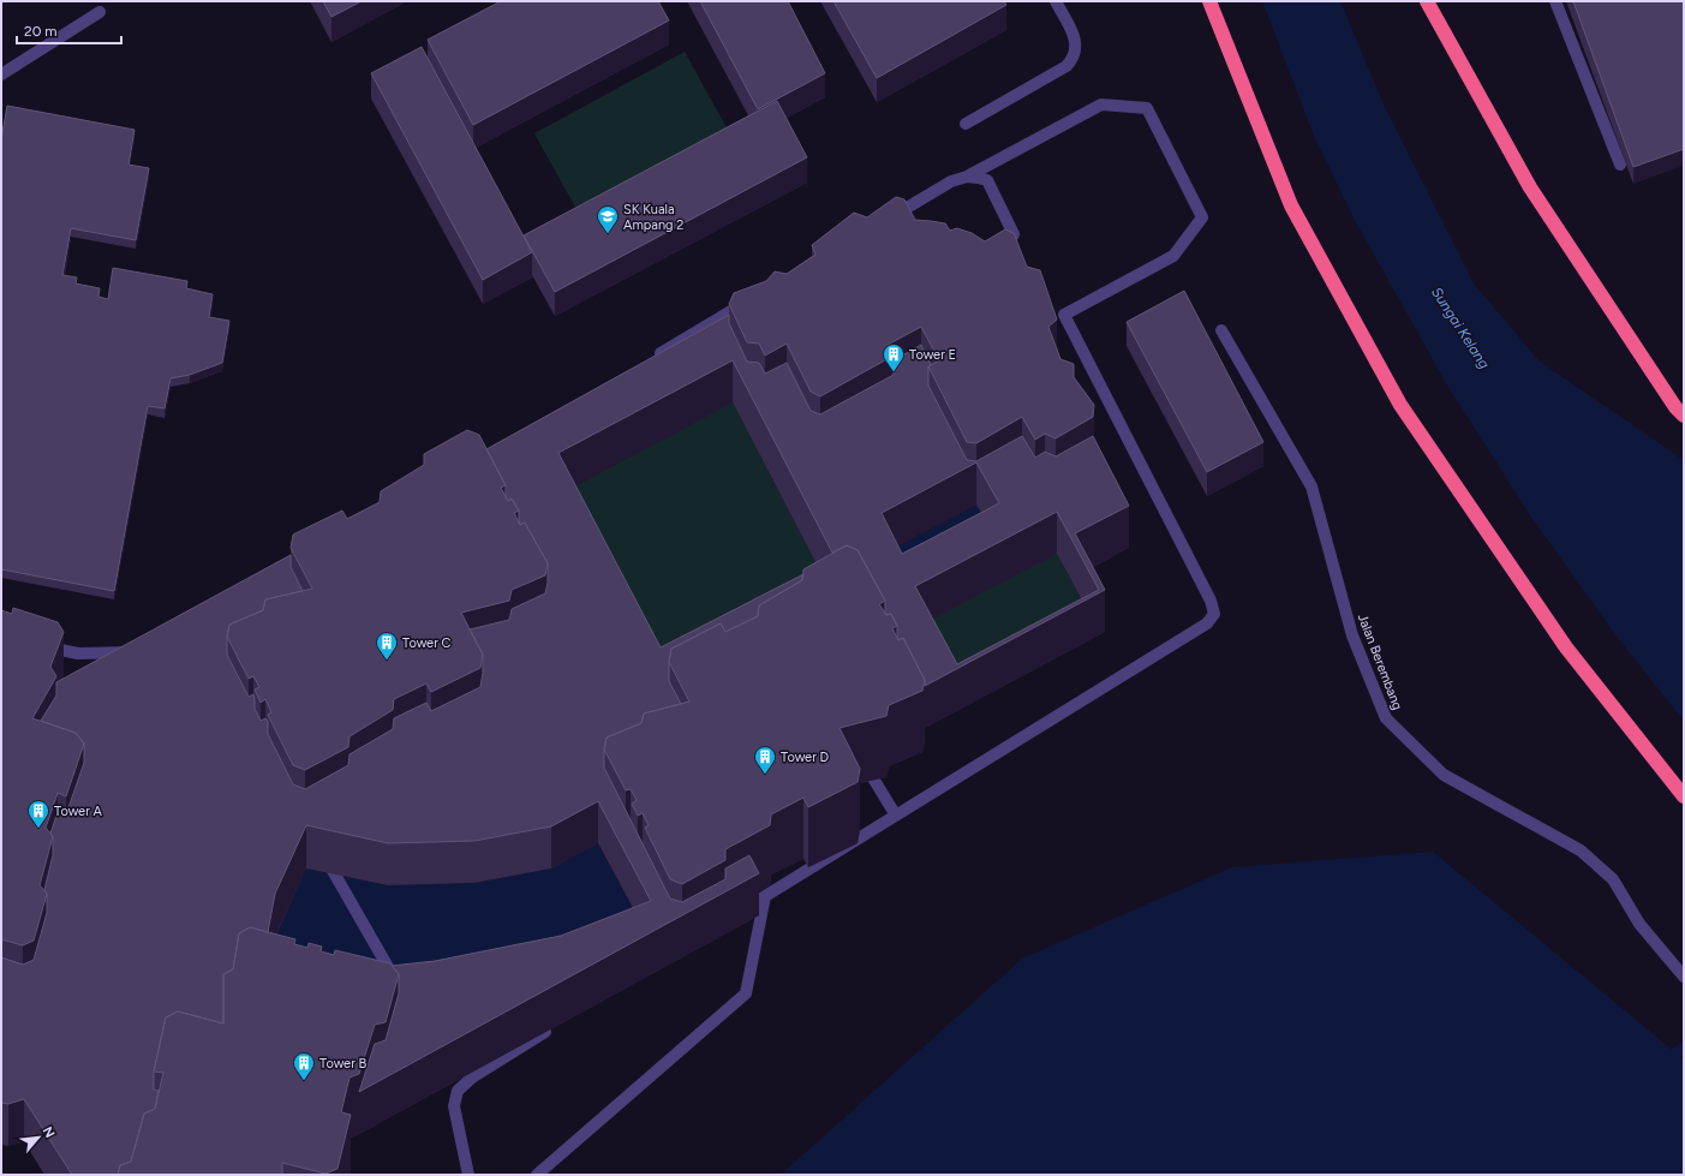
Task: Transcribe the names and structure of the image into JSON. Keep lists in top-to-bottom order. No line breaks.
{"streets":{"lane":["Jalan Berembang"]},"water":["Sungai Kelang"],"places":{"school or university":["SK Kuala Ampang 2"],"building":["Tower E","Tower C","Tower D","Tower A","Tower B"]},"scale_bar":"20 m","north":"top right"}
